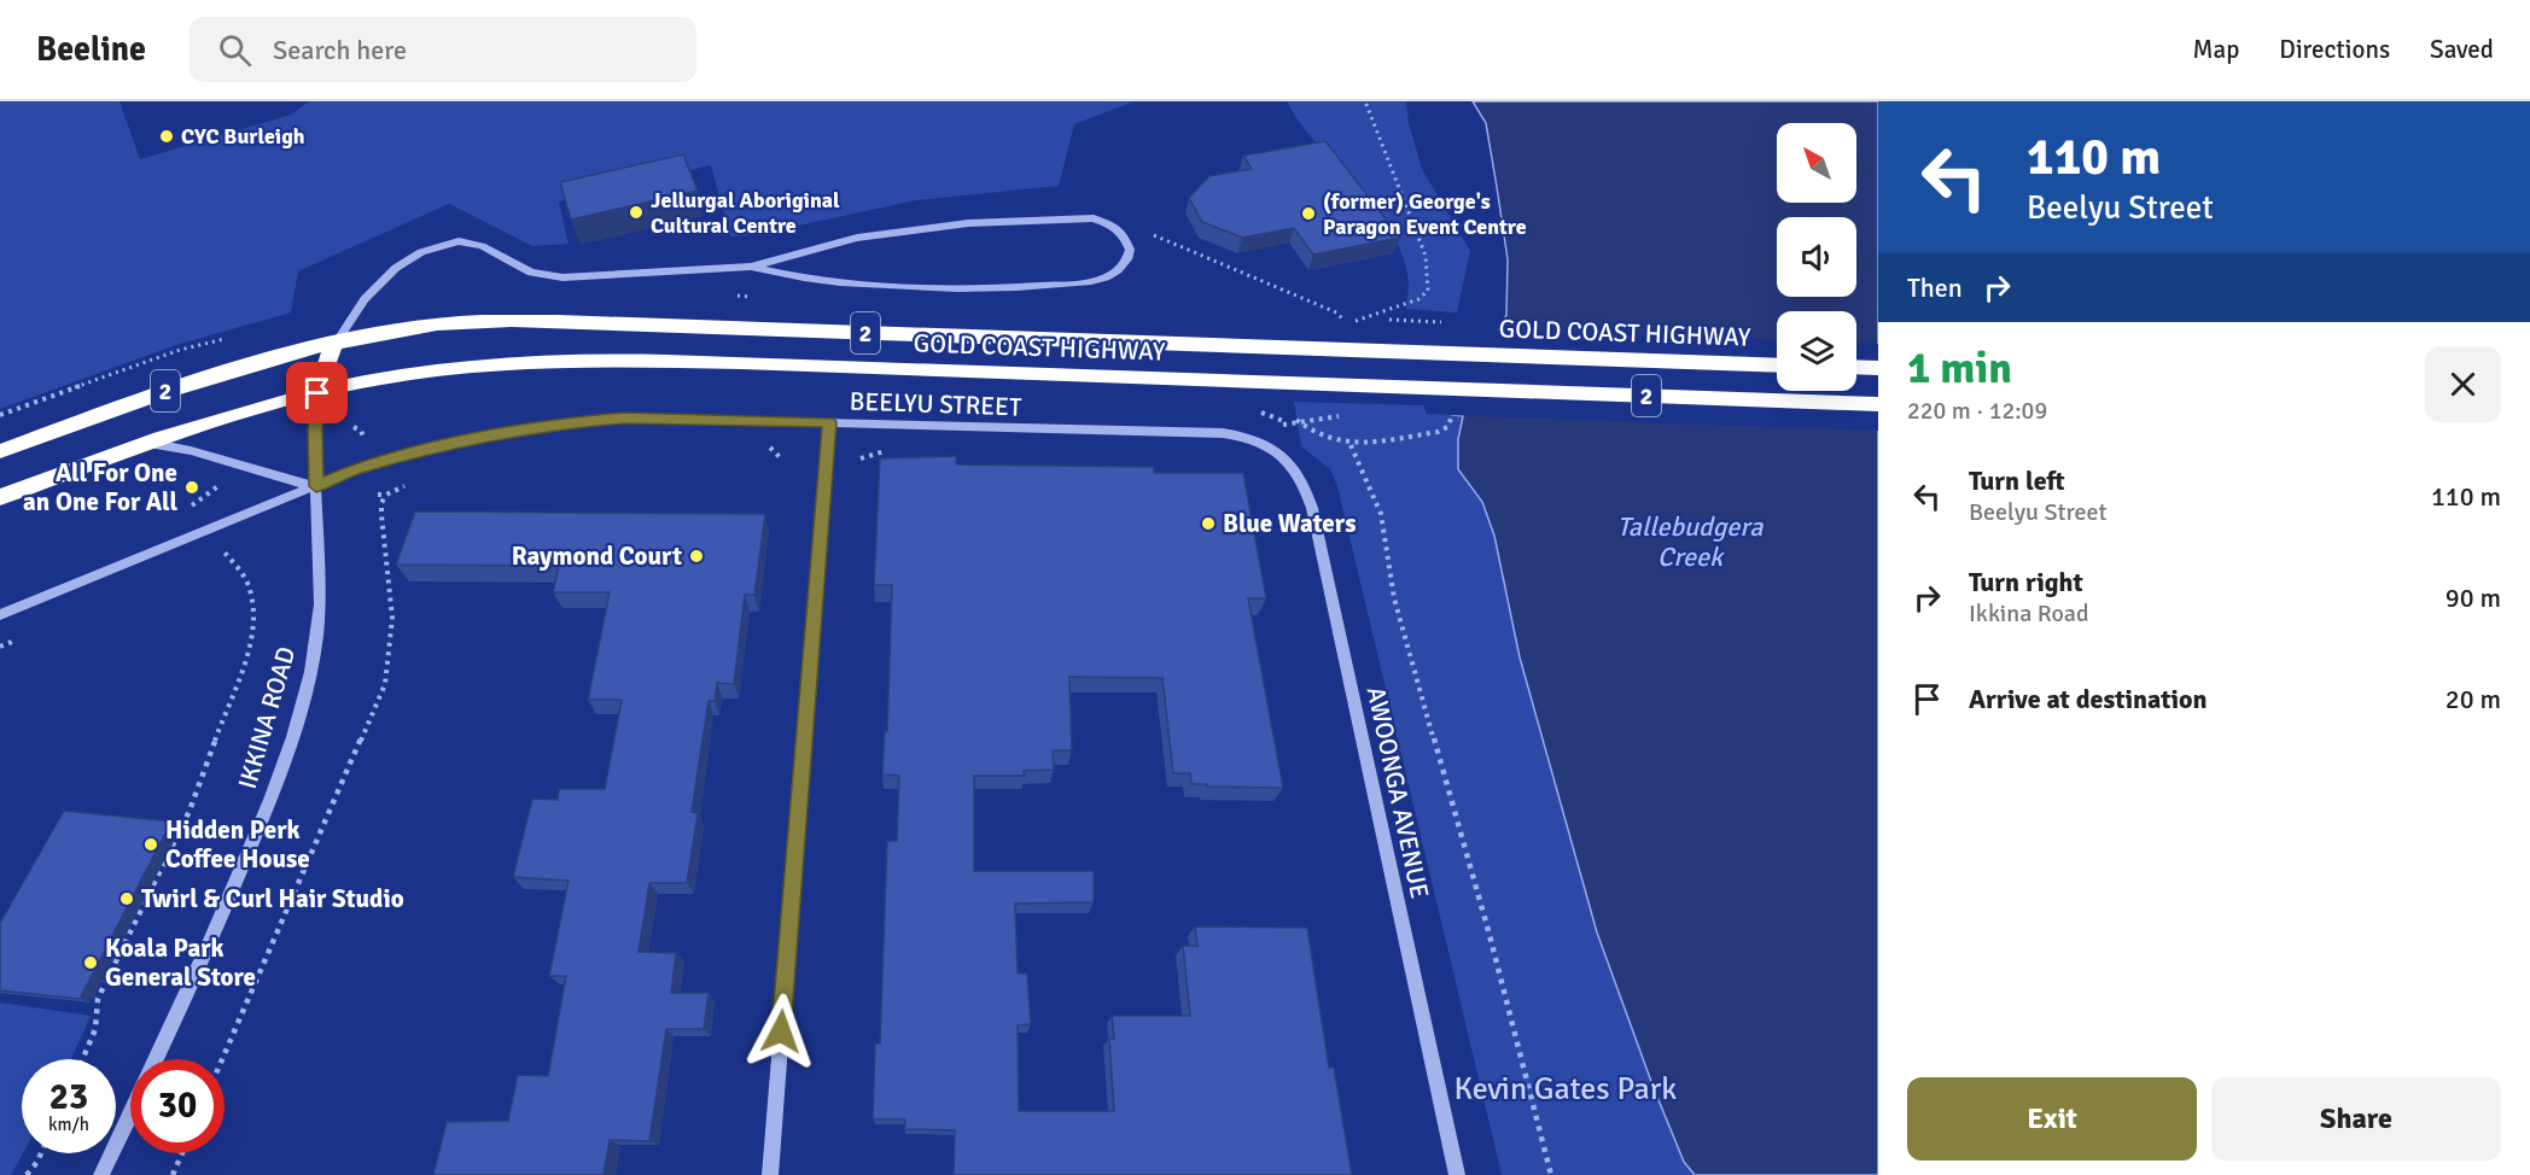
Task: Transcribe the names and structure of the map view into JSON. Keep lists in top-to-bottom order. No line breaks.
{"streets":{"highway":["2","GOLD COAST HIGHWAY"],"street":["BEELYU STREET","IKKINA ROAD","AWOONGA AVENUE"]},"crossings":[["GOLD COAST HIGHWAY","IKKINA ROAD"],["BEELYU STREET","IKKINA ROAD"],["BEELYU STREET","AWOONGA AVENUE"]],"water":["Tallebudgera Creek"],"parks":["Kevin Gates Park"],"places":["CYC Burleigh","Jellurgal Aboriginal Cultural Centre","(former) George's Paragon Event Centre","All For One an One For All","Blue Waters","Raymond Court","Hidden Perk Coffee House","Twirl & Curl Hair Studio","Koala Park General Store"],"north":"top left","page":{"header":"Beeline","search":"Search here","nav":["Map","Directions","Saved"],"turn":["110 m","Beelyu Street"],"then":"Then","heading":["1 min","220 m · 12:09"],"list":[{"name":"Turn left","note":"Beelyu Street","value":"110 m"},{"name":"Turn right","note":"Ikkina Road","value":"90 m"},{"name":"Arrive at destination","value":"20 m"}],"speed":"23 km/h","limit":"30","buttons":["Exit","Share"]}}
